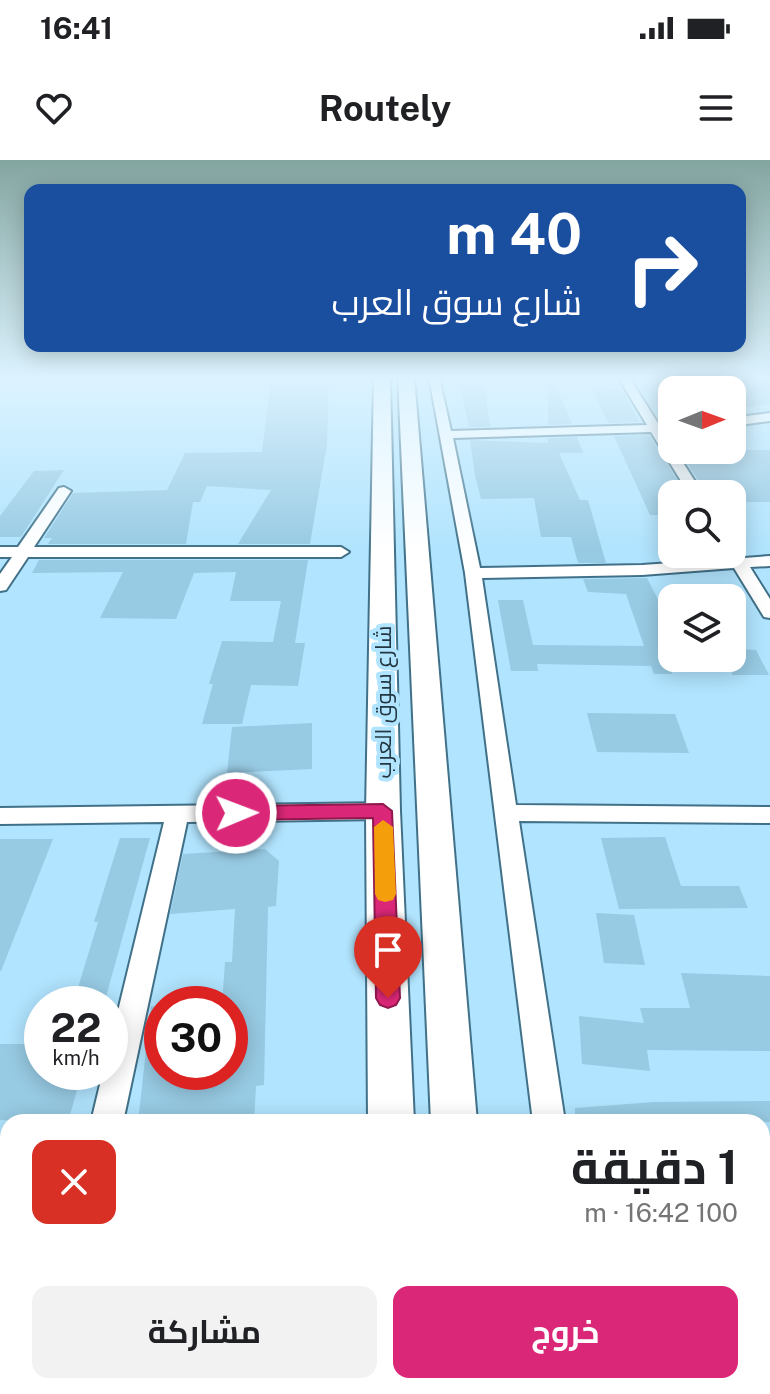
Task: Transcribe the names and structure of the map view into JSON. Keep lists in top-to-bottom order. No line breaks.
{"streets":{"main road":["شارع سوق العرب"]},"north":"right","page":{"status":"16:41","header":"Routely","turn":["40 m","شارع سوق العرب"],"speed":"22 km/h","limit":"30","heading":["1 دقيقة","100 m · 16:42"],"buttons":["خروج","مشاركة"]}}
